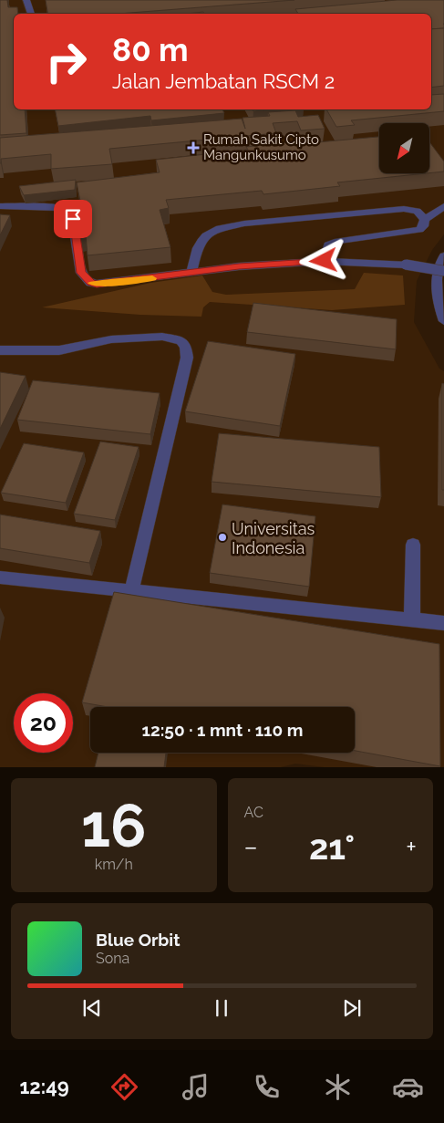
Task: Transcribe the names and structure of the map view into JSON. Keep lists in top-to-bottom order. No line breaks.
{"places":{"health":["Rumah Sakit Cipto Mangunkusumo"],"other":["Universitas Indonesia"]},"north":"bottom left","page":{"turn":["80 m","Jalan Jembatan RSCM 2"],"limit":"20","trip":"12:50 · 1 mnt · 110 m","tile":[["16","km/h"],"AC"],"heat":["−","21°","+"],"song":["Blue Orbit","Sona"],"tabs":"12:49"}}
